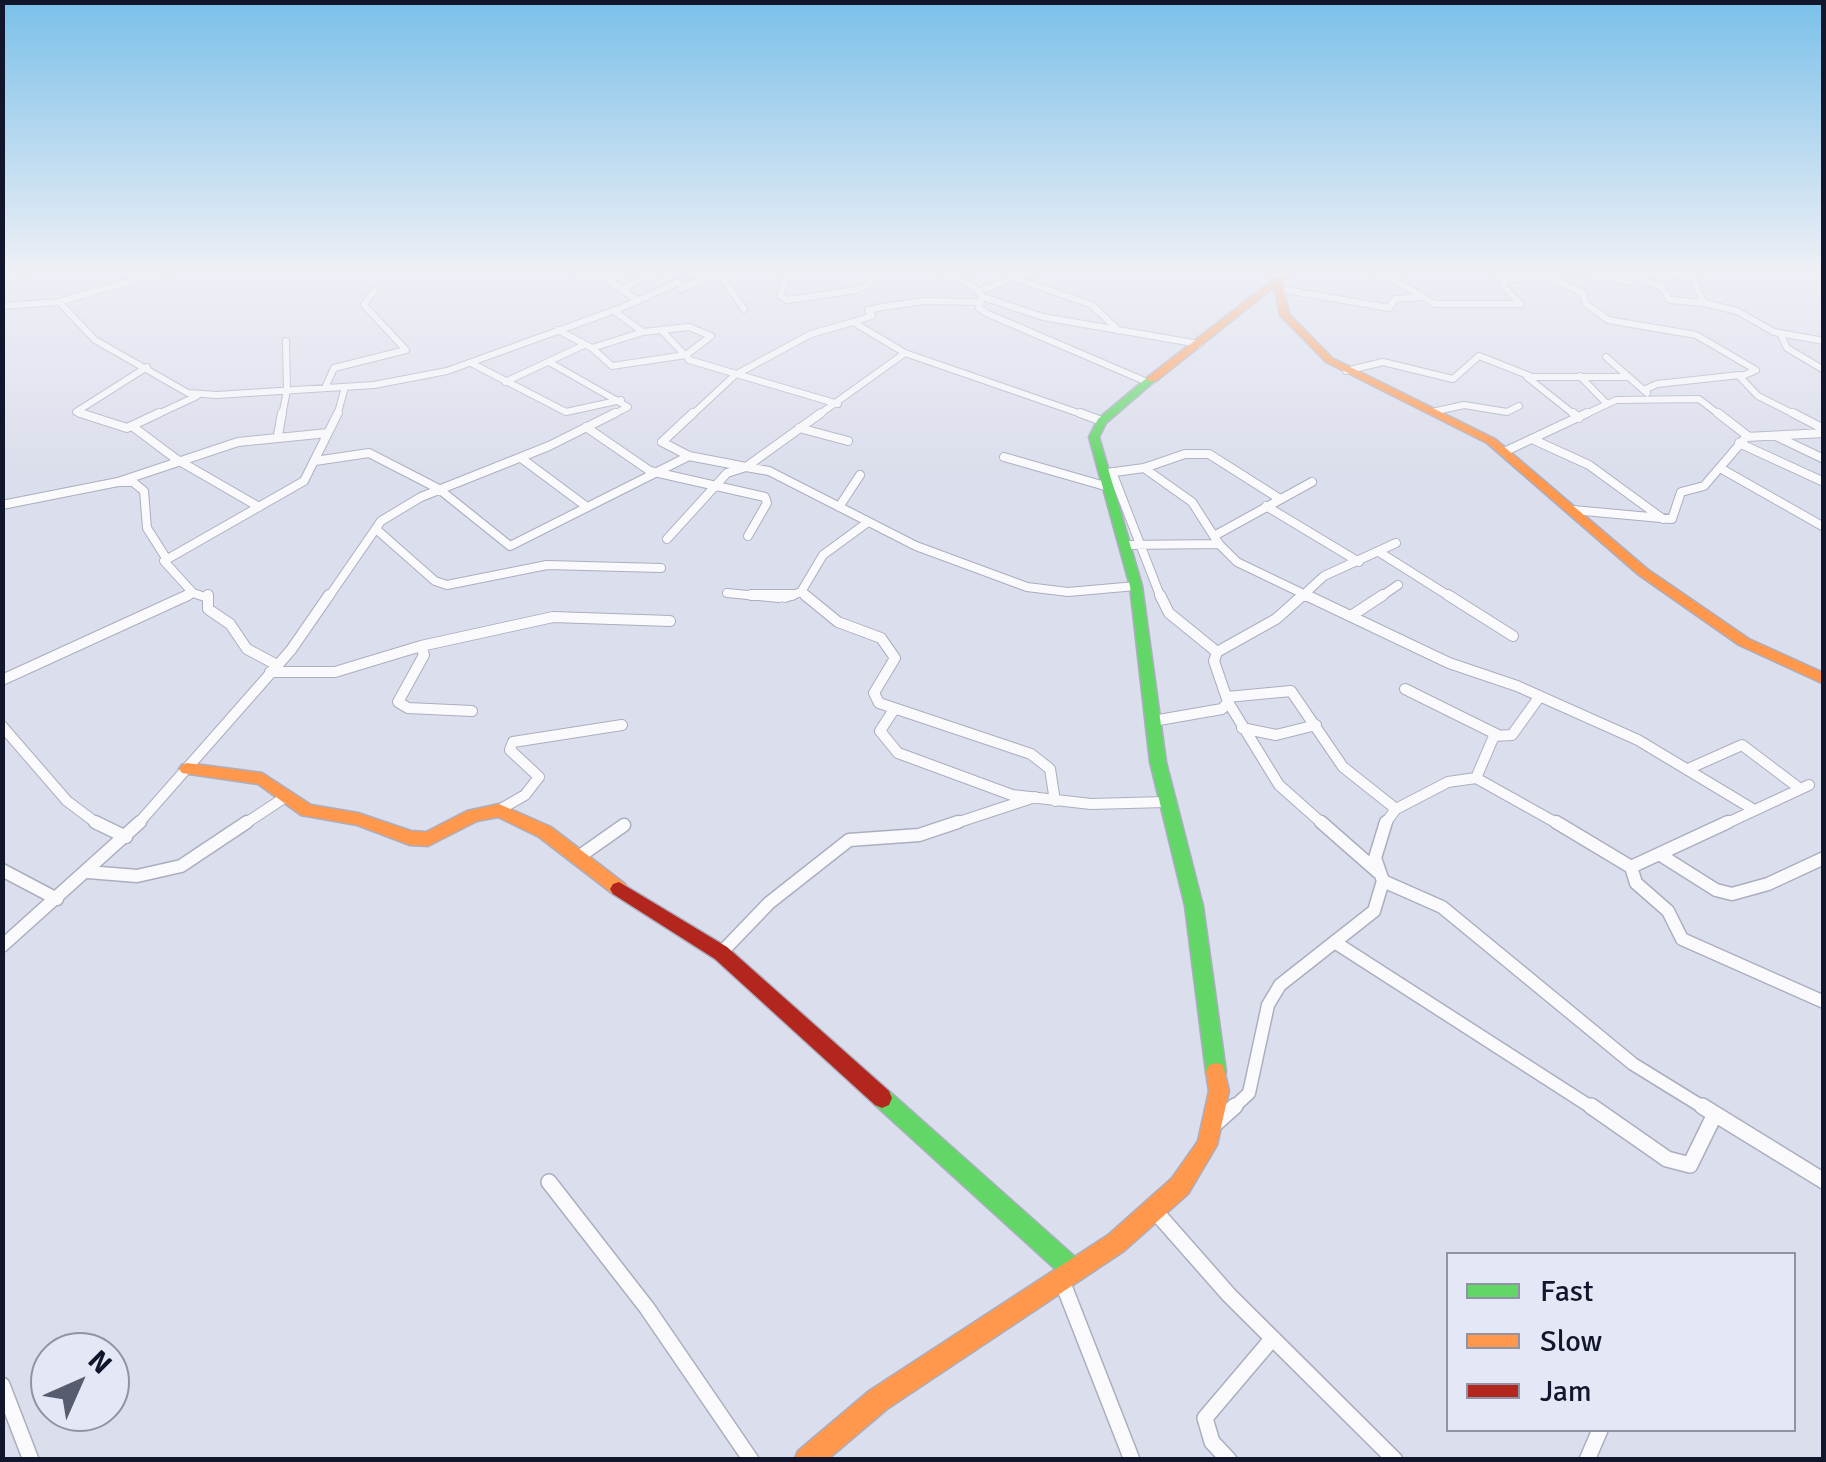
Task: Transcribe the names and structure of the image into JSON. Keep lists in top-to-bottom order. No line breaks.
{"legend":["Fast","Slow","Jam"],"north":"top right"}
